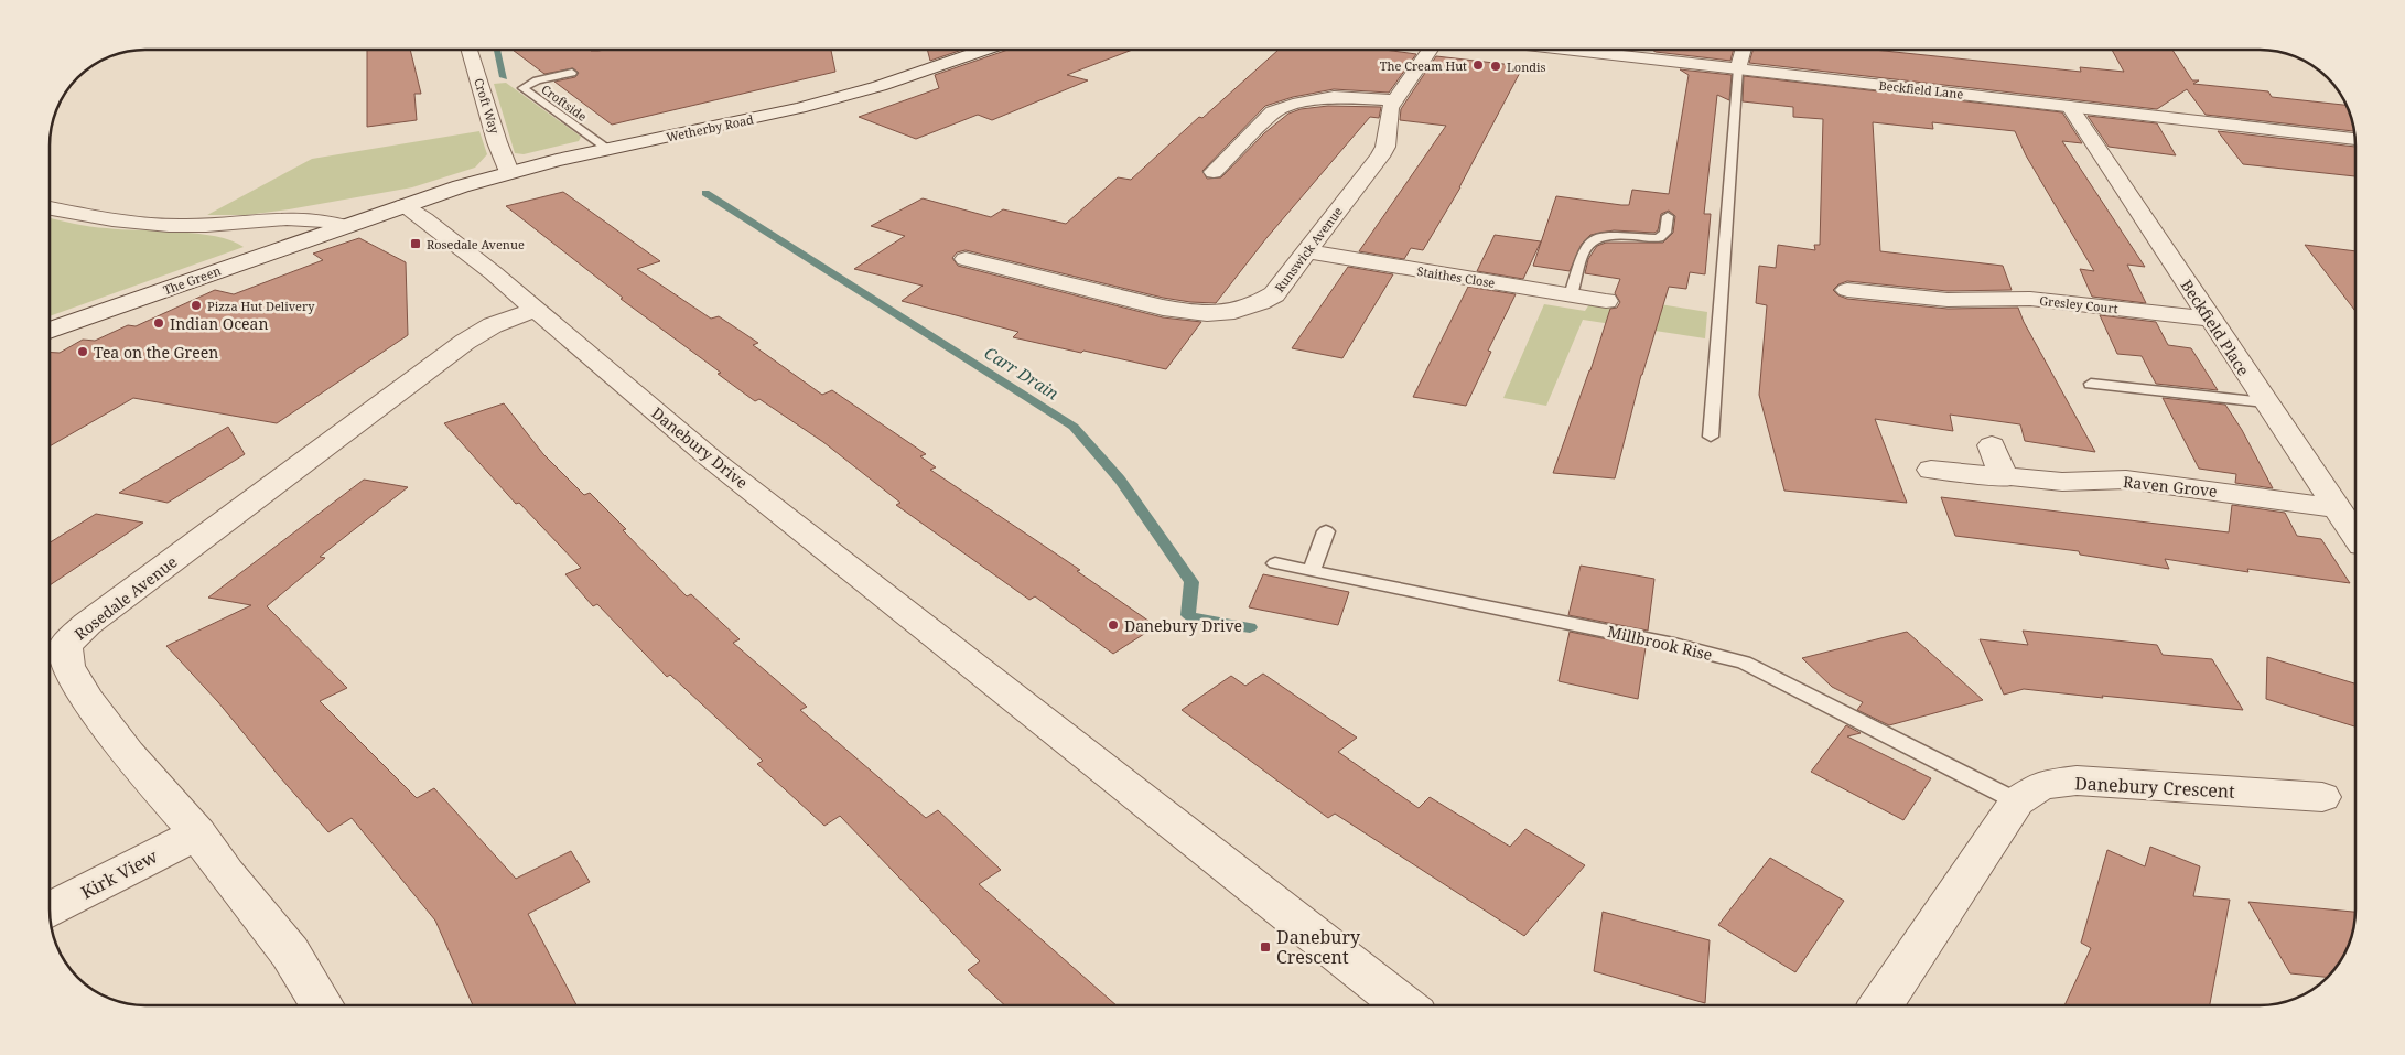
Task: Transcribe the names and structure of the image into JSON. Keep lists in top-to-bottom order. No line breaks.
{"streets":{"street":["Beckfield Lane","Croft Way","Wetherby Road","Runswick Avenue","Staithes Close","The Green","Gresley Court","Beckfield Place","Danebury Drive","Raven Grove","Rosedale Avenue","Danebury Crescent","Kirk View"],"lane":["Croftside","Millbrook Rise"]},"crossings":[["Beckfield Lane","Beckfield Place"],["Croftside","Wetherby Road"],["Croft Way","Wetherby Road"],["Wetherby Road","The Green"],["Wetherby Road","Danebury Drive"],["Runswick Avenue","Staithes Close"],["The Green","Danebury Drive"],["Gresley Court","Beckfield Place"],["Beckfield Place","Raven Grove"],["Danebury Drive","Rosedale Avenue"],["Rosedale Avenue","Kirk View"],["Millbrook Rise","Danebury Crescent"]],"water":["Carr Drain"],"places":{"other":["The Cream Hut","Londis","Pizza Hut Delivery","Indian Ocean","Tea on the Green","Danebury Drive"],"transit":["Rosedale Avenue","Danebury Crescent"]}}
